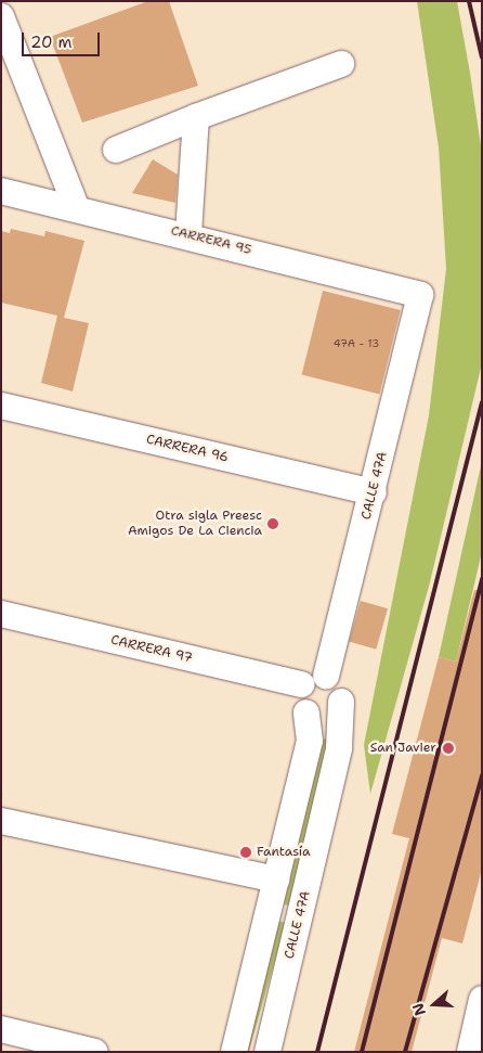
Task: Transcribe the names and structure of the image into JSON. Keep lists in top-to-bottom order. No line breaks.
{"streets":{"street":["CARRERA 95","CARRERA 96","CALLE 47A","CARRERA 97"]},"crossings":[["CARRERA 95","CALLE 47A"],["CARRERA 96","CALLE 47A"],["CALLE 47A","CARRERA 97"]],"places":["Otra sigla Preesc Amigos De La Ciencia","San Javier","Fantasía"],"house_numbers":["47A - 13"],"scale_bar":"20 m","north":"left"}
